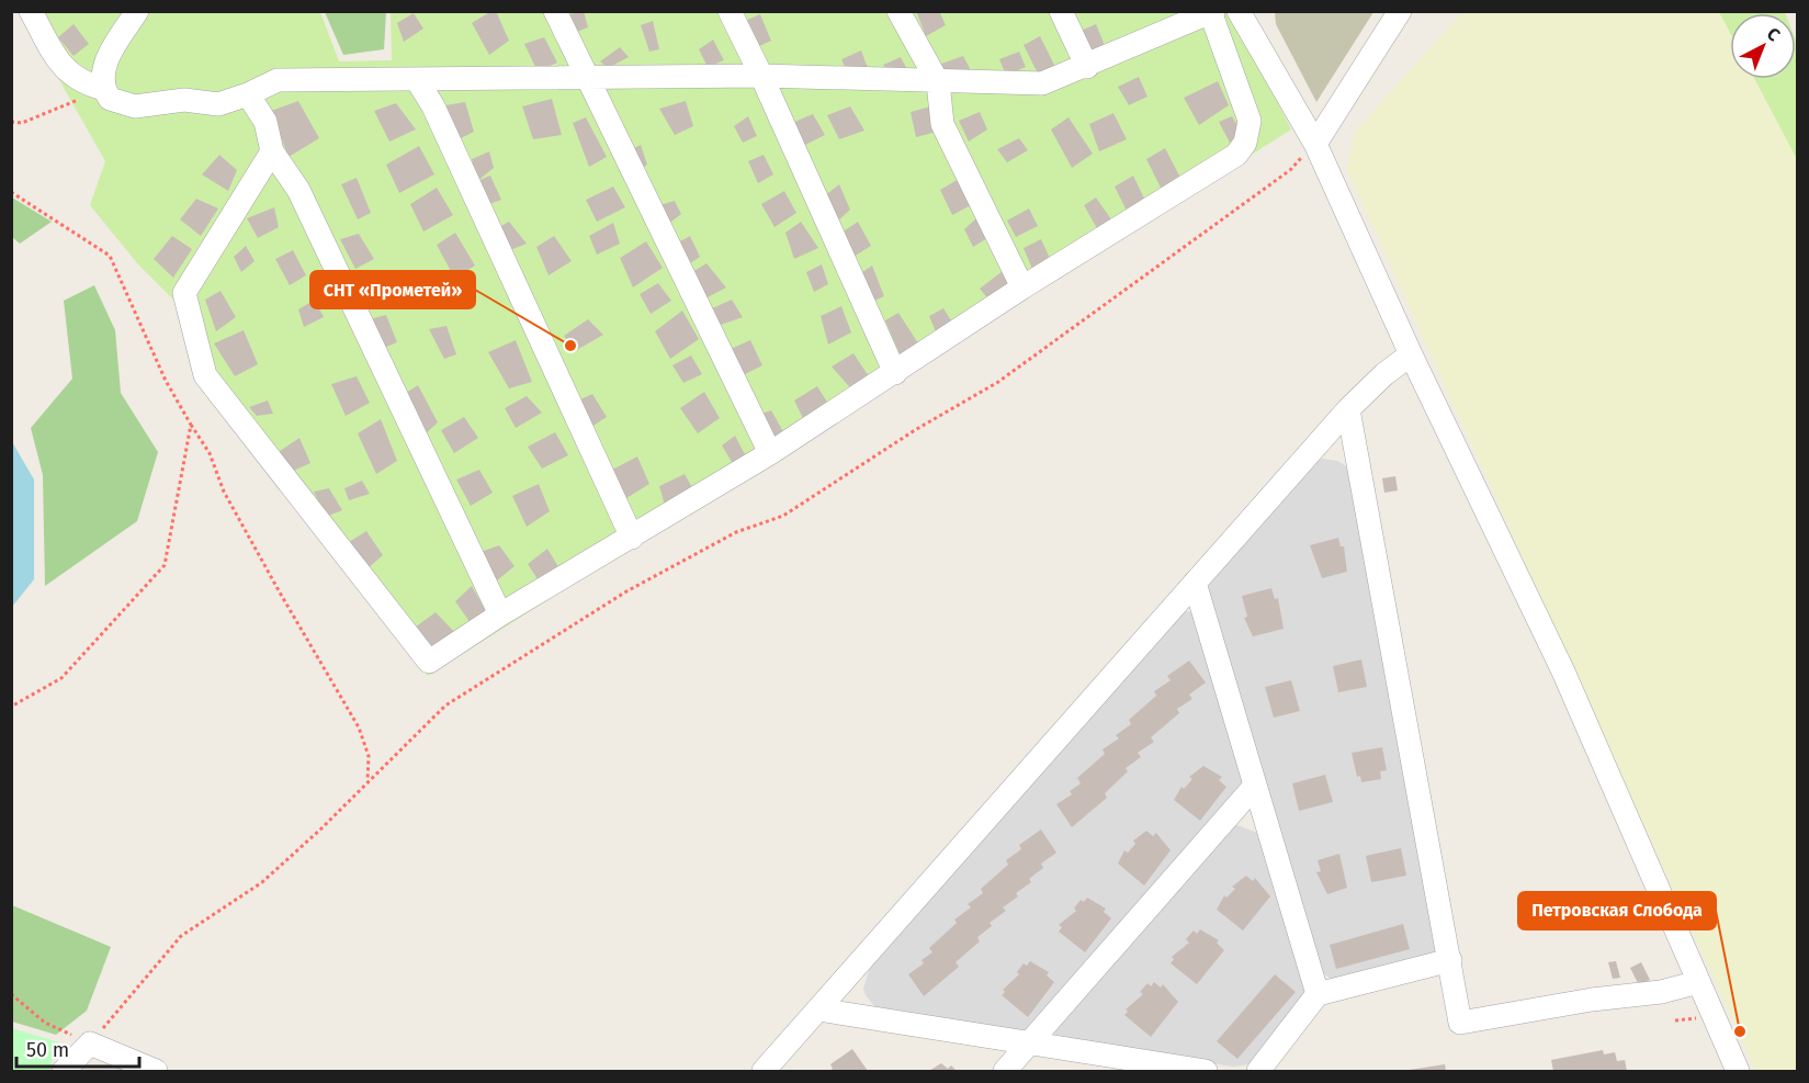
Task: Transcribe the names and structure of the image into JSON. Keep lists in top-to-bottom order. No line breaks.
{"places":["СНТ «Прометей»","Петровская Слобода"],"scale_bar":"50 m","north":"top right"}
